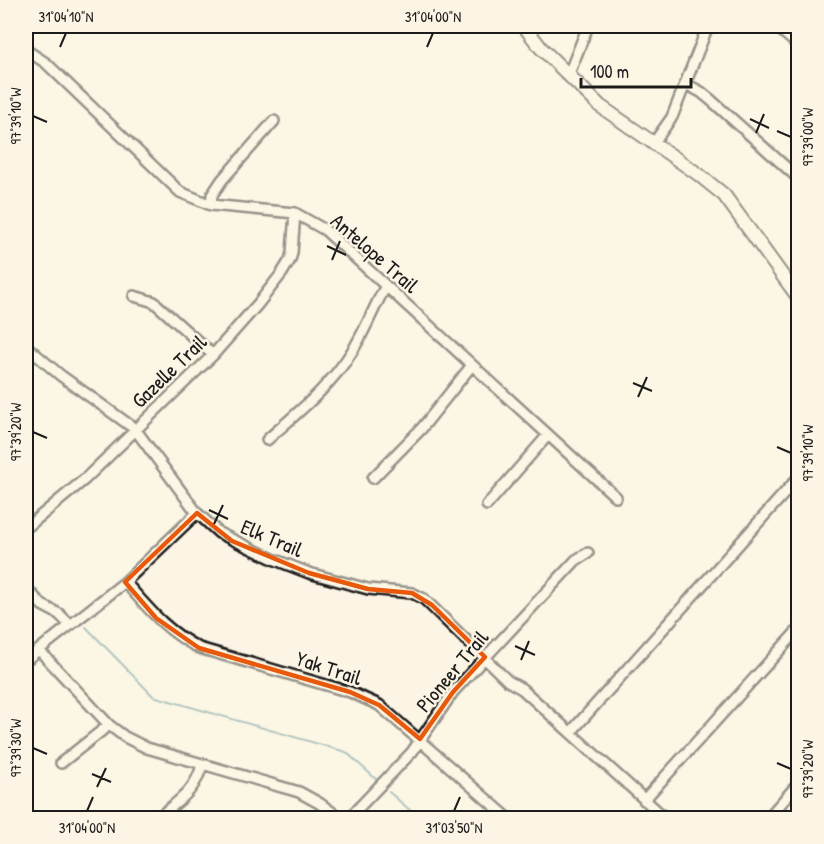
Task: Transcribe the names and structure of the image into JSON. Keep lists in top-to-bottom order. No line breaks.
{"streets":{"street":["Antelope Trail","Gazelle Trail","Elk Trail","Yak Trail","Pioneer Trail"]},"crossings":[["Antelope Trail","Gazelle Trail"],["Gazelle Trail","Elk Trail"],["Elk Trail","Pioneer Trail"],["Yak Trail","Pioneer Trail"]],"scale_bar":"100 m","coordinates":["31°04'10\"N","31°04'00\"N","97°39'10\"W","97°39'00\"W","97°39'20\"W","97°39'30\"W","31°03'50\"N"]}
